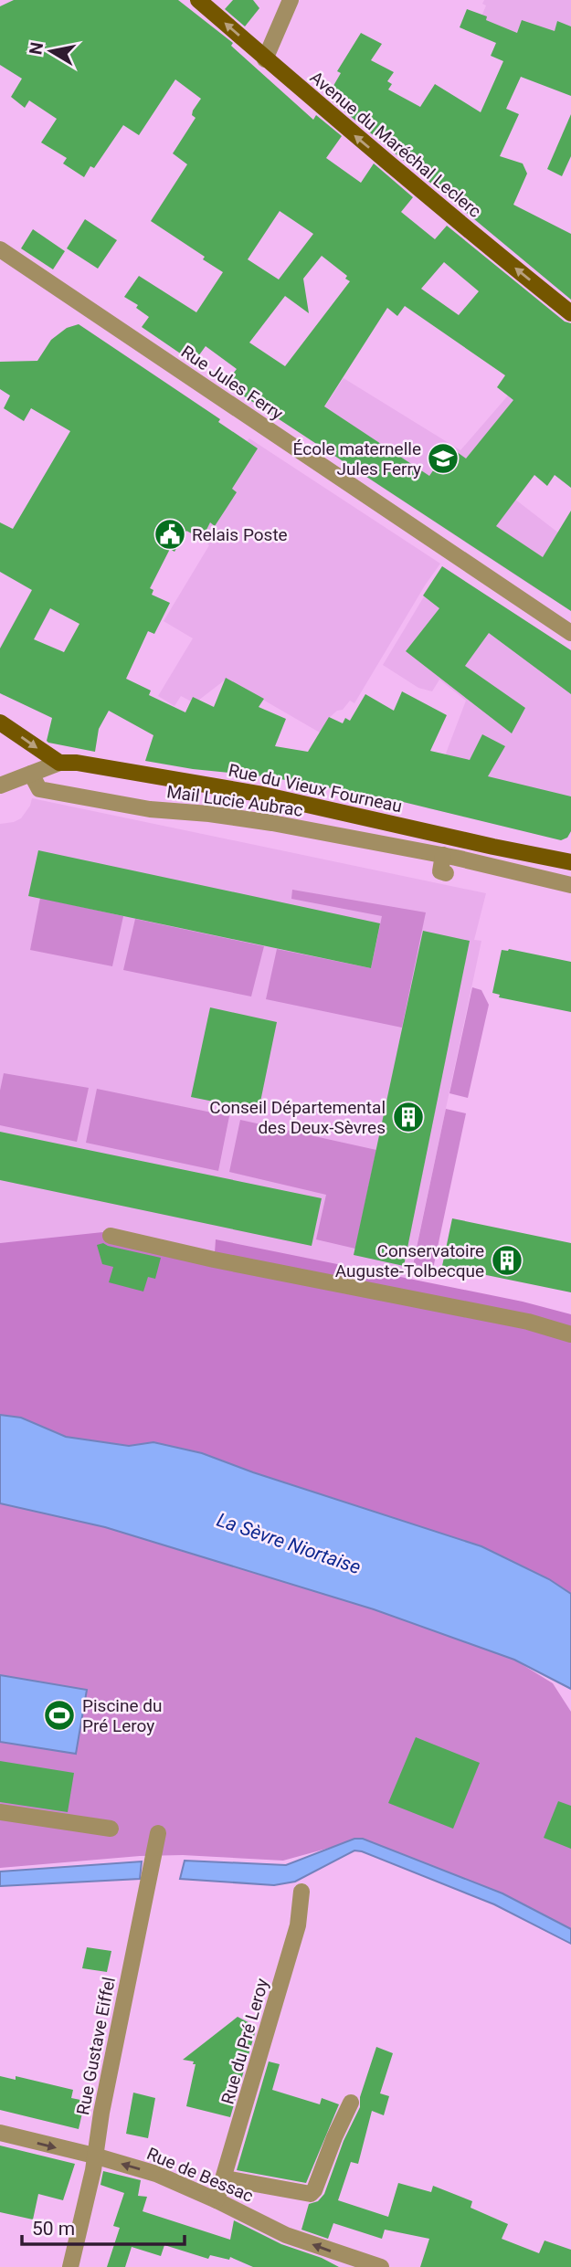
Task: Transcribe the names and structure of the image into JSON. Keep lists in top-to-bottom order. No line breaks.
{"streets":{"main road":["Avenue du Maréchal Leclerc","Rue du Vieux Fourneau"],"street":["Rue Jules Ferry","Mail Lucie Aubrac","Rue du Pré Leroy","Rue Gustave Eiffel","Rue de Bessac"]},"crossings":[["Rue du Pré Leroy","Rue de Bessac"],["Rue Gustave Eiffel","Rue de Bessac"]],"one_way":["Avenue du Maréchal Leclerc"],"water":["La Sèvre Niortaise"],"places":{"school or university":["École maternelle Jules Ferry"],"public building":["Relais Poste"],"building":["Conseil Départemental des Deux-Sèvres","Conservatoire Auguste-Tolbecque"],"sports":["Piscine du Pré Leroy"]},"scale_bar":"50 m","north":"left"}
